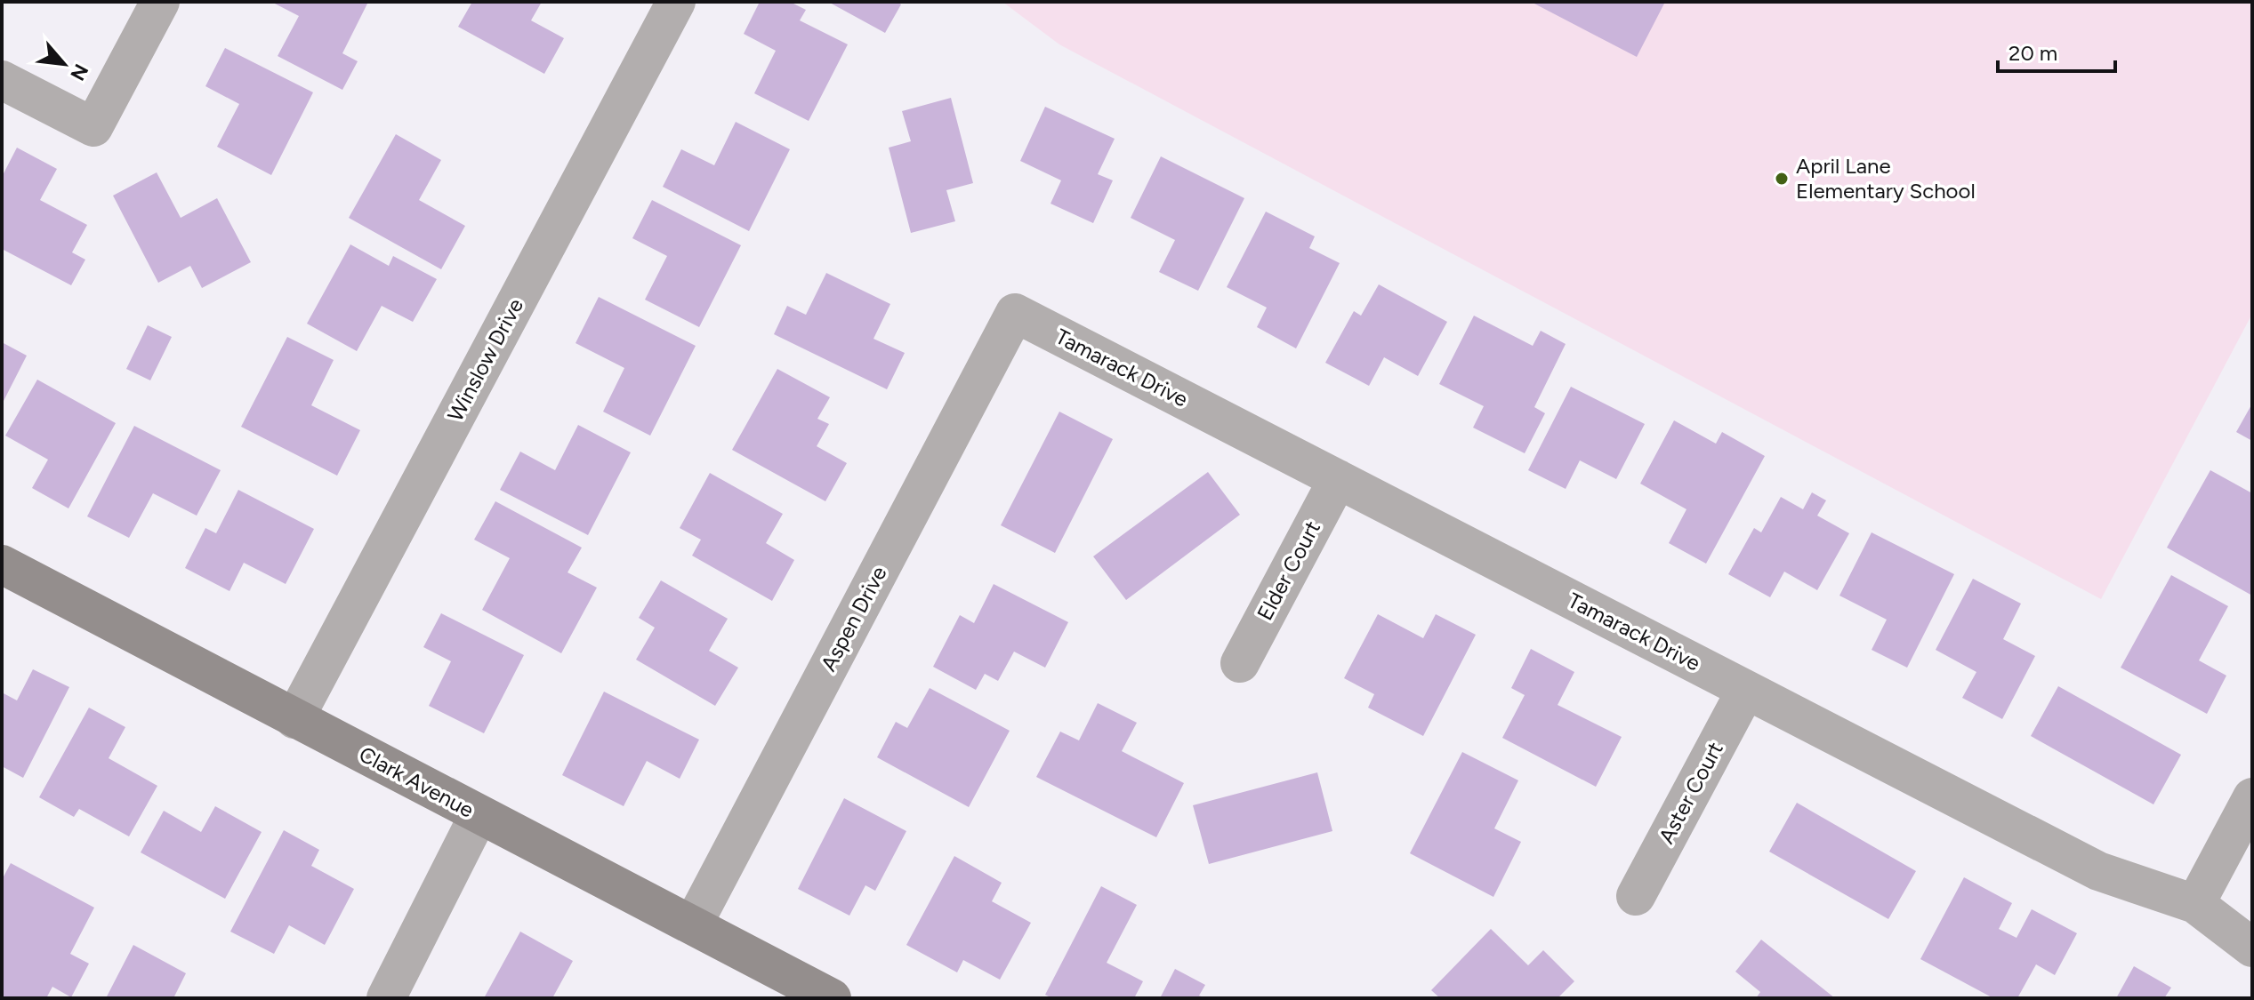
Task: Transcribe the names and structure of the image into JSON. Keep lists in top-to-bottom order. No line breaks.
{"streets":{"street":["Winslow Drive","Tamarack Drive","Elder Court","Aspen Drive","Clark Avenue","Aster Court"]},"crossings":[["Winslow Drive","Clark Avenue"],["Tamarack Drive","Elder Court"],["Tamarack Drive","Aspen Drive"],["Tamarack Drive","Aster Court"],["Aspen Drive","Clark Avenue"]],"places":["April Lane Elementary School"],"scale_bar":"20 m","north":"bottom right"}
